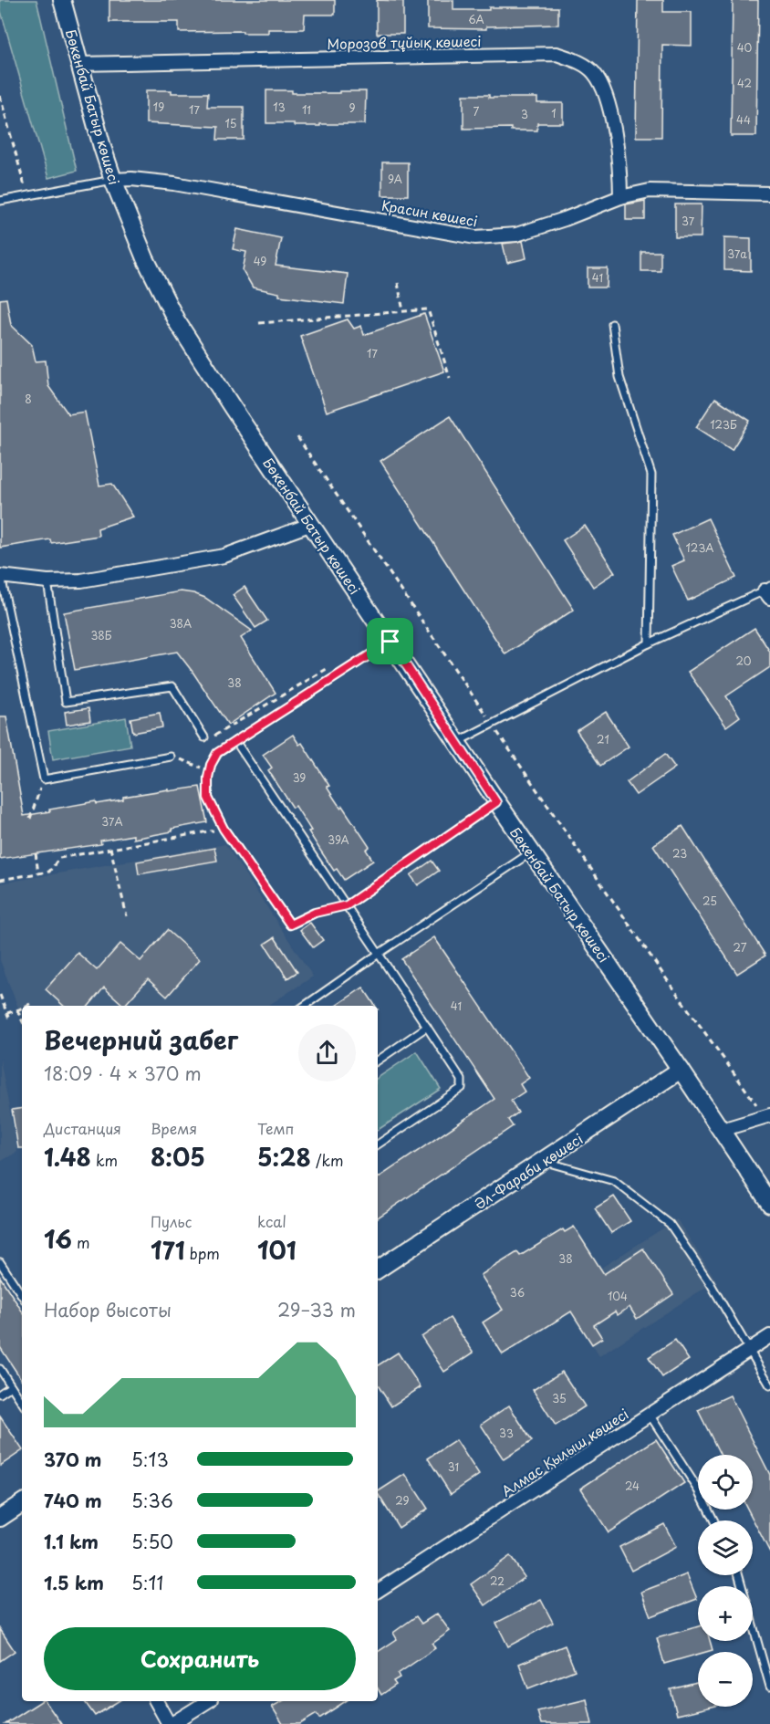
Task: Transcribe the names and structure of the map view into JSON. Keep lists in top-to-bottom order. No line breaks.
{"streets":{"main road":["Бөкенбай Батыр көшесі","Әл-Фараби көшесі"],"street":["Морозов тұйық көшесі","Красин көшесі","Алмас Қылыш көшесі"]},"crossings":[["Морозов тұйық көшесі","Бөкенбай Батыр көшесі"],["Морозов тұйық көшесі","Красин көшесі"],["Бөкенбай Батыр көшесі","Красин көшесі"],["Бөкенбай Батыр көшесі","Әл-Фараби көшесі"]],"house_numbers":["6А","40","42","19","13","9","17","11","7","1","3","44","15","9А","37","37а","49","41","17","8","123Б","123А","38А","38Б","20","38","21","39","37А","39А","23","25","27","41","38","36","104","35","33","31","24","29","22"],"page":{"heading":["Вечерний забег","18:09 · 4 × 370 m"],"stats":[["Дистанция","1.48 km"],["Время","8:05"],["Темп","5:28 /km"],["16 m"],["Пульс","171 bpm"],["kcal","101"]],"chart":["Набор высоты","29–33 m"],"list":[{"name":"370 m","note":"5:13"},{"name":"740 m","note":"5:36"},{"name":"1.1 km","note":"5:50"},{"name":"1.5 km","note":"5:11"}],"map_buttons":["+","−"],"buttons":"Сохранить"}}
